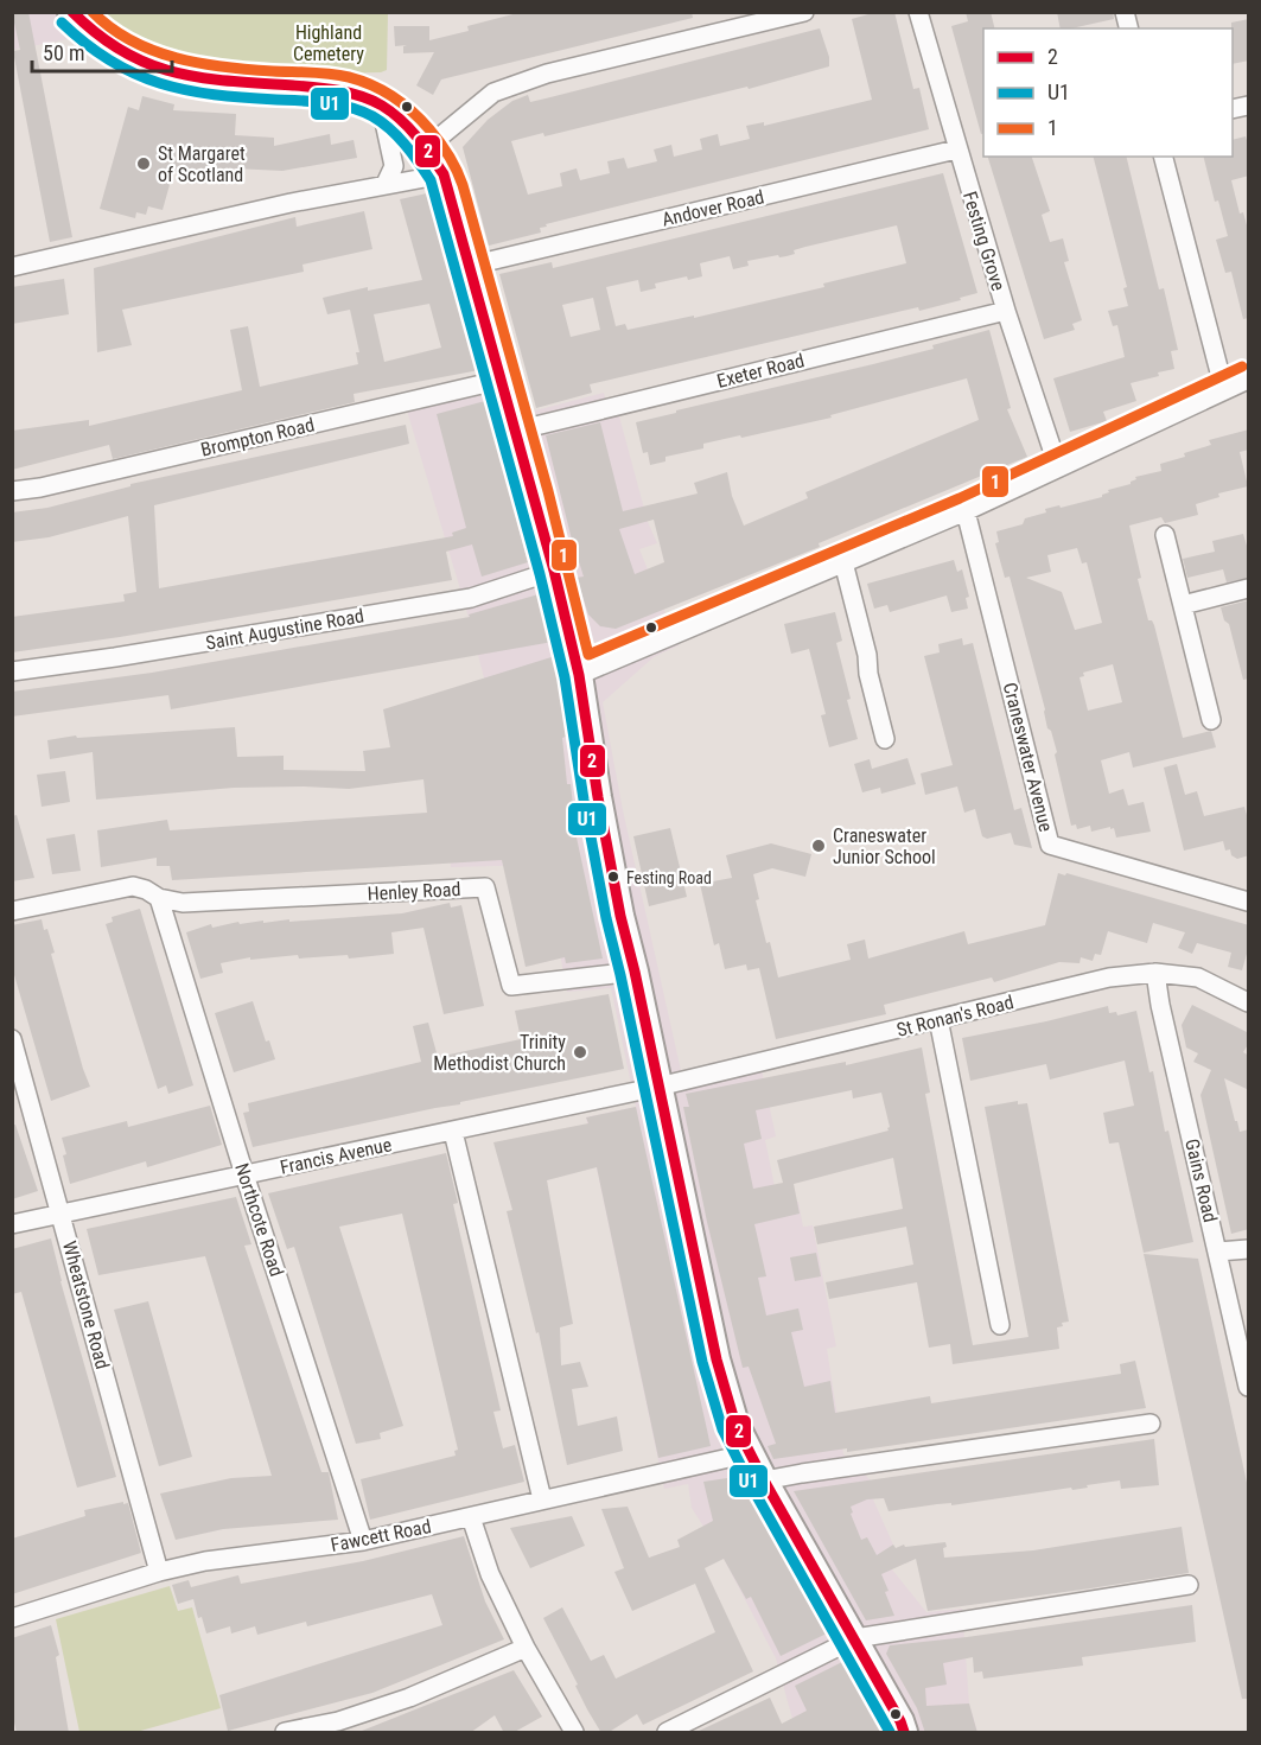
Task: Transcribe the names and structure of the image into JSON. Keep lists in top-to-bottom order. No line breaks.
{"streets":{"street":["Andover Road","Festing Grove","Exeter Road","Brompton Road","Saint Augustine Road","Craneswater Avenue","Henley Road","St Ronan's Road","Francis Avenue","Gains Road","Northcote Road","Wheatstone Road","Fawcett Road"]},"crossings":[["Andover Road","Festing Grove"],["Festing Grove","Exeter Road"],["Henley Road","Northcote Road"],["St Ronan's Road","Francis Avenue"],["St Ronan's Road","Gains Road"],["Francis Avenue","Northcote Road"],["Francis Avenue","Wheatstone Road"],["Northcote Road","Fawcett Road"],["Wheatstone Road","Fawcett Road"]],"parks":["Highland Cemetery"],"places":["St Margaret of Scotland","Craneswater Junior School","Festing Road","Trinity Methodist Church"],"lines":["transit line 2","transit line 1","transit line U1"],"legend":["2","U1","1"],"scale_bar":"50 m"}
